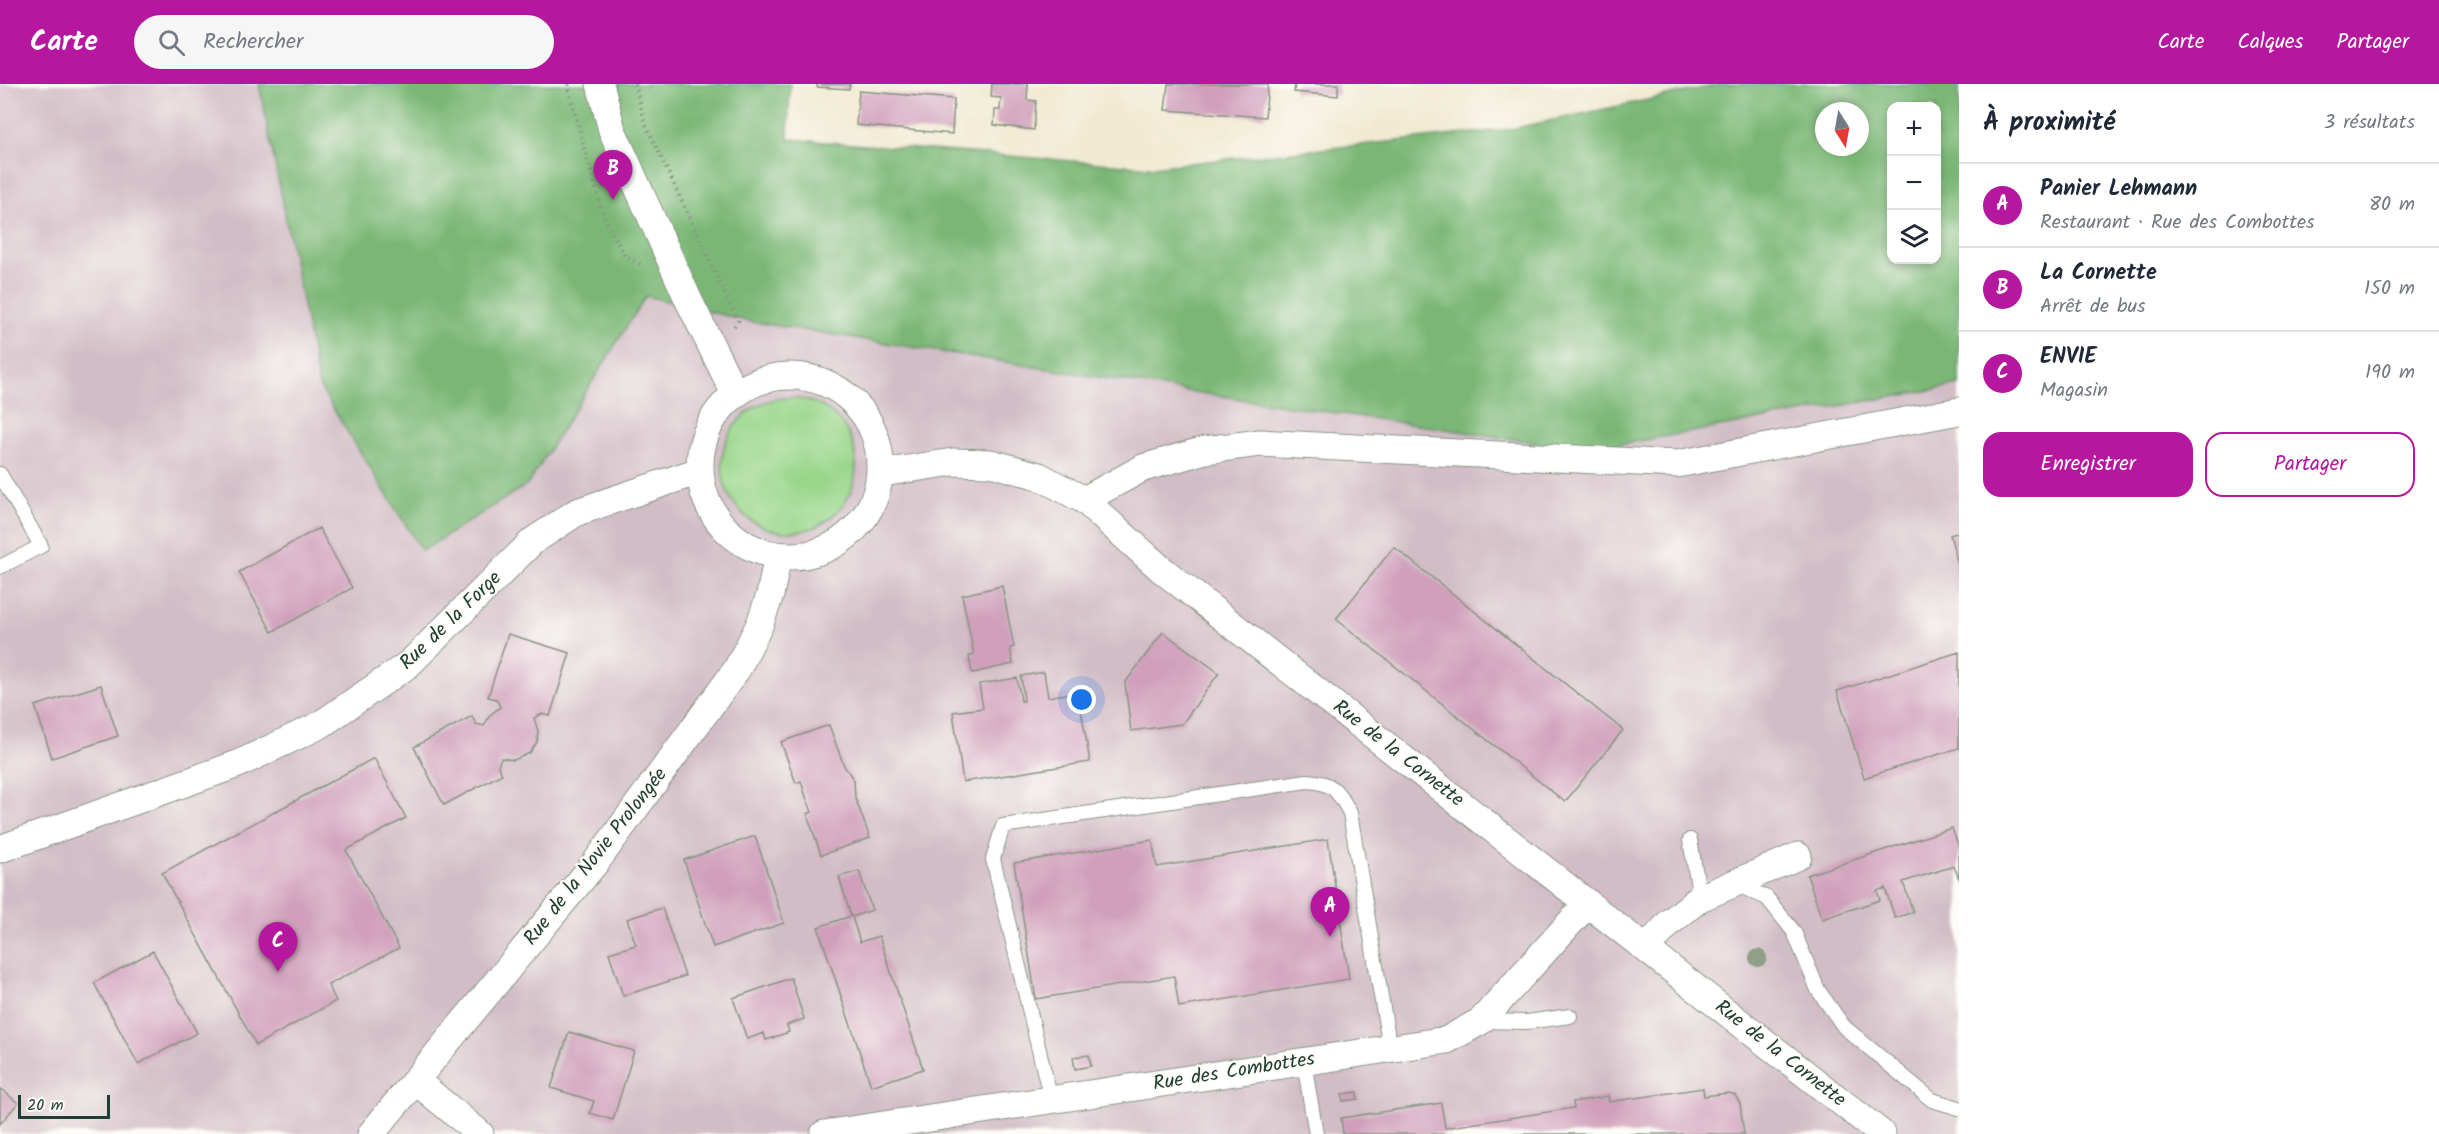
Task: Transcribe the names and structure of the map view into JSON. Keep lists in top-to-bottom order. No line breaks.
{"streets":{"street":["Rue de la Forge","Rue de la Cornette","Rue de la Novie Prolongée","Rue des Combottes"]},"crossings":[["Rue de la Forge","Rue de la Cornette"],["Rue de la Forge","Rue de la Novie Prolongée"],["Rue de la Cornette","Rue de la Novie Prolongée"],["Rue de la Cornette","Rue des Combottes"]],"scale_bar":"20 m","north":"bottom","page":{"header":"Carte","search":"Rechercher","nav":["Carte","Calques","Partager"],"heading":["À proximité","3 résultats"],"map_buttons":["+","−"],"pins":["B","A","C"],"list":[{"mark":"A","name":"Panier Lehmann","note":"Restaurant · Rue des Combottes","value":"80 m"},{"mark":"B","name":"La Cornette","note":"Arrêt de bus","value":"150 m"},{"mark":"C","name":"ENVIE","note":"Magasin","value":"190 m"}],"buttons":["Enregistrer","Partager"],"scale":"20 m"}}
